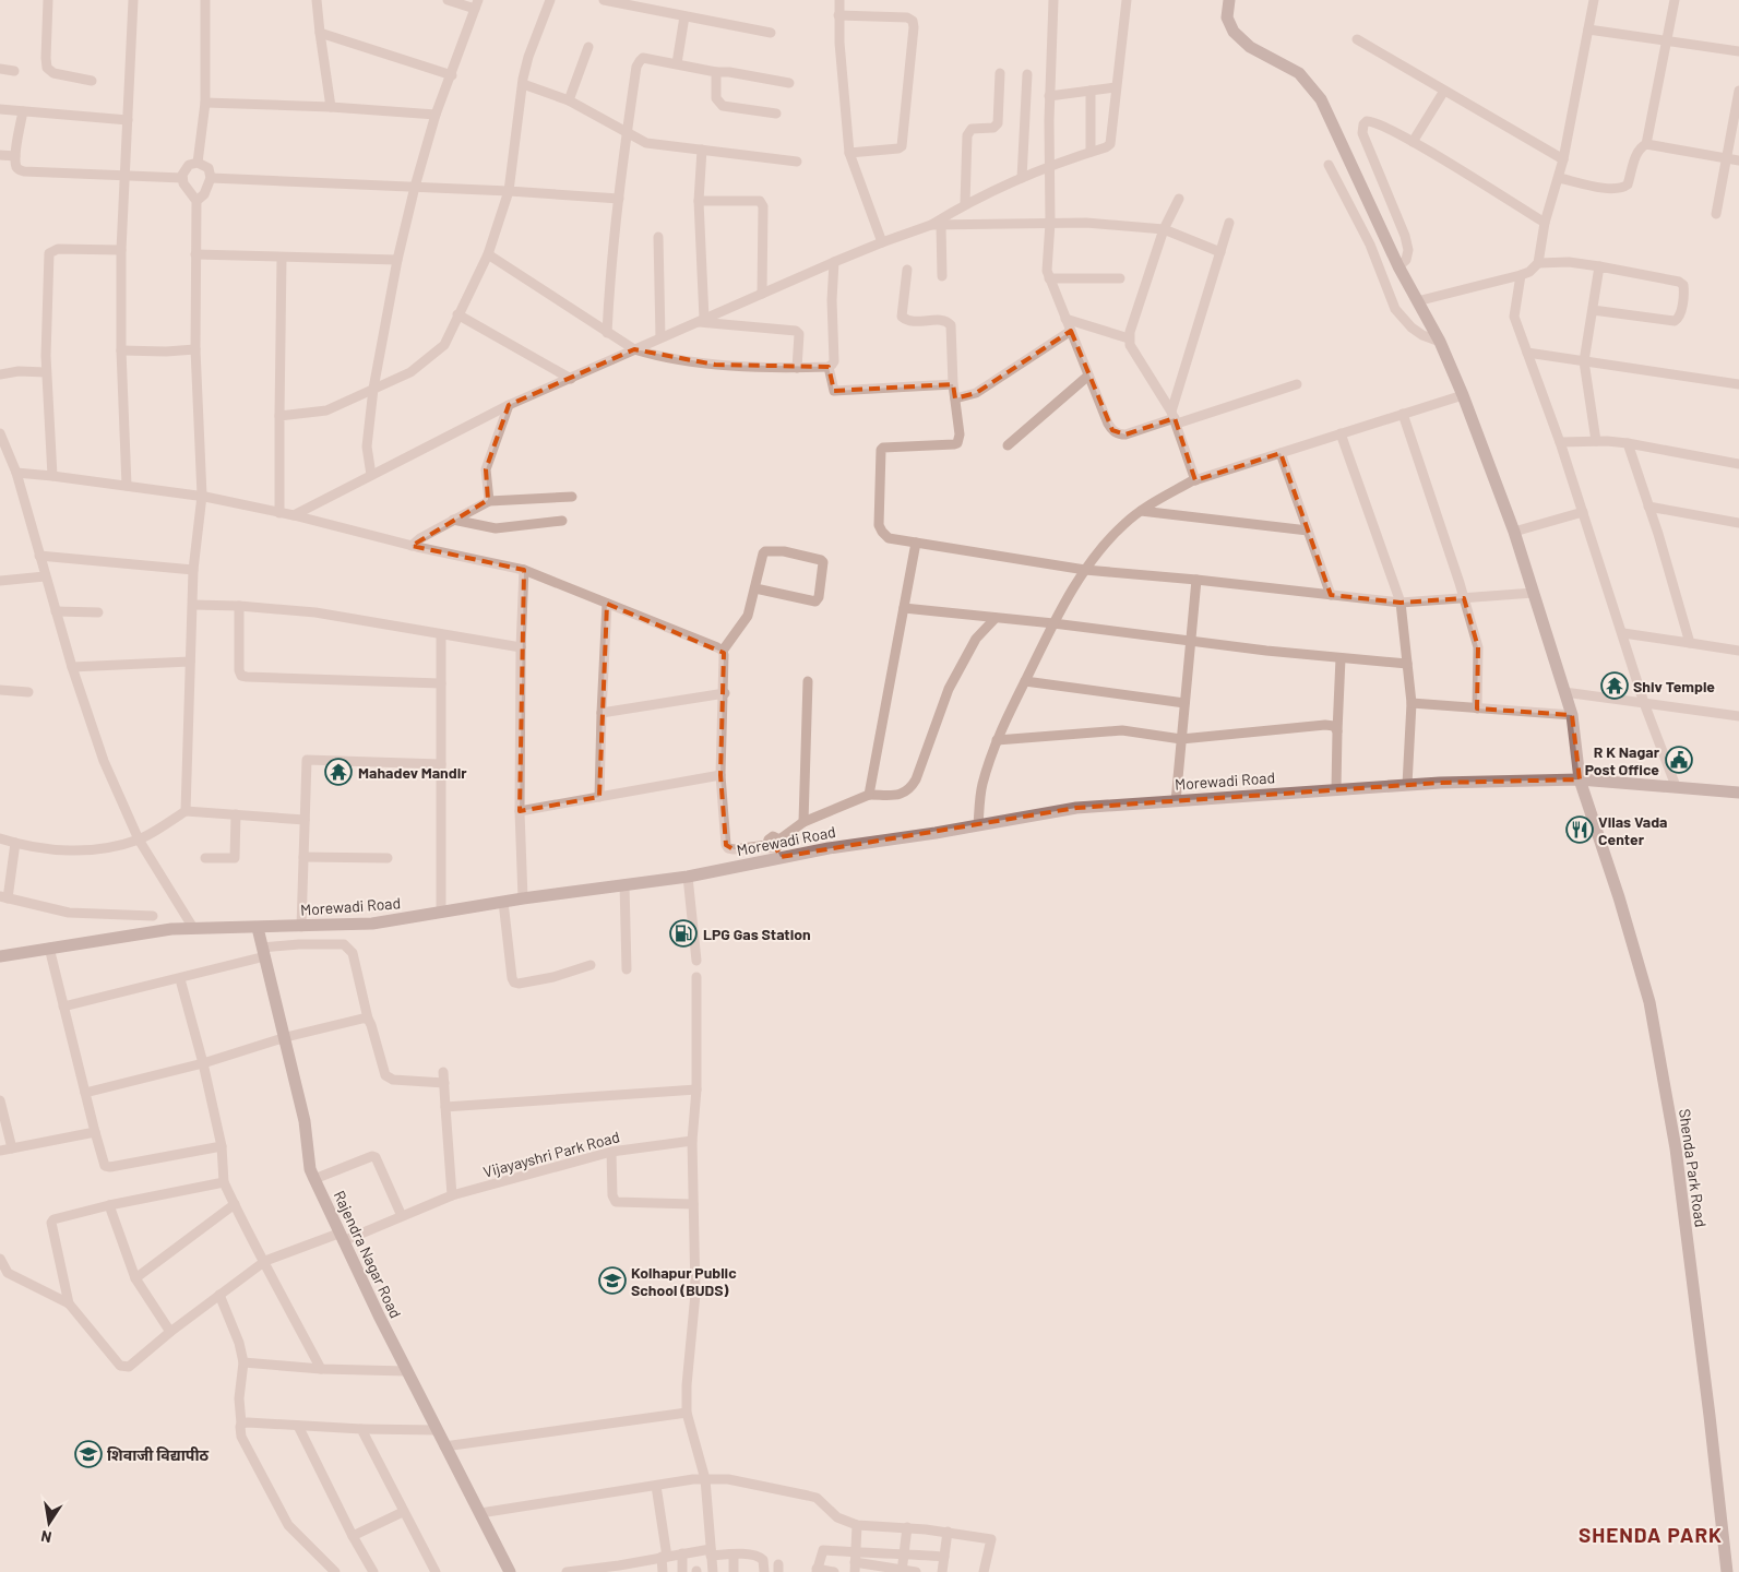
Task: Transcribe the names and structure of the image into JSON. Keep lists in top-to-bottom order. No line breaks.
{"streets":{"street":["Morewadi Road","Vijayayshri Park Road","Shenda Park Road","Rajendra Nagar Road"]},"crossings":[["Morewadi Road","Shenda Park Road"],["Morewadi Road","Rajendra Nagar Road"],["Vijayayshri Park Road","Rajendra Nagar Road"]],"districts":["SHENDA PARK"],"places":{"temple":["Shiv Temple","Mahadev Mandir"],"public building":["R K Nagar Post Office"],"restaurant":["Vilas Vada Center"],"fuel station":["LPG Gas Station"],"school or university":["Kolhapur Public School (BUDS)","शिवाजी विद्यापीठ"]},"north":"bottom"}
